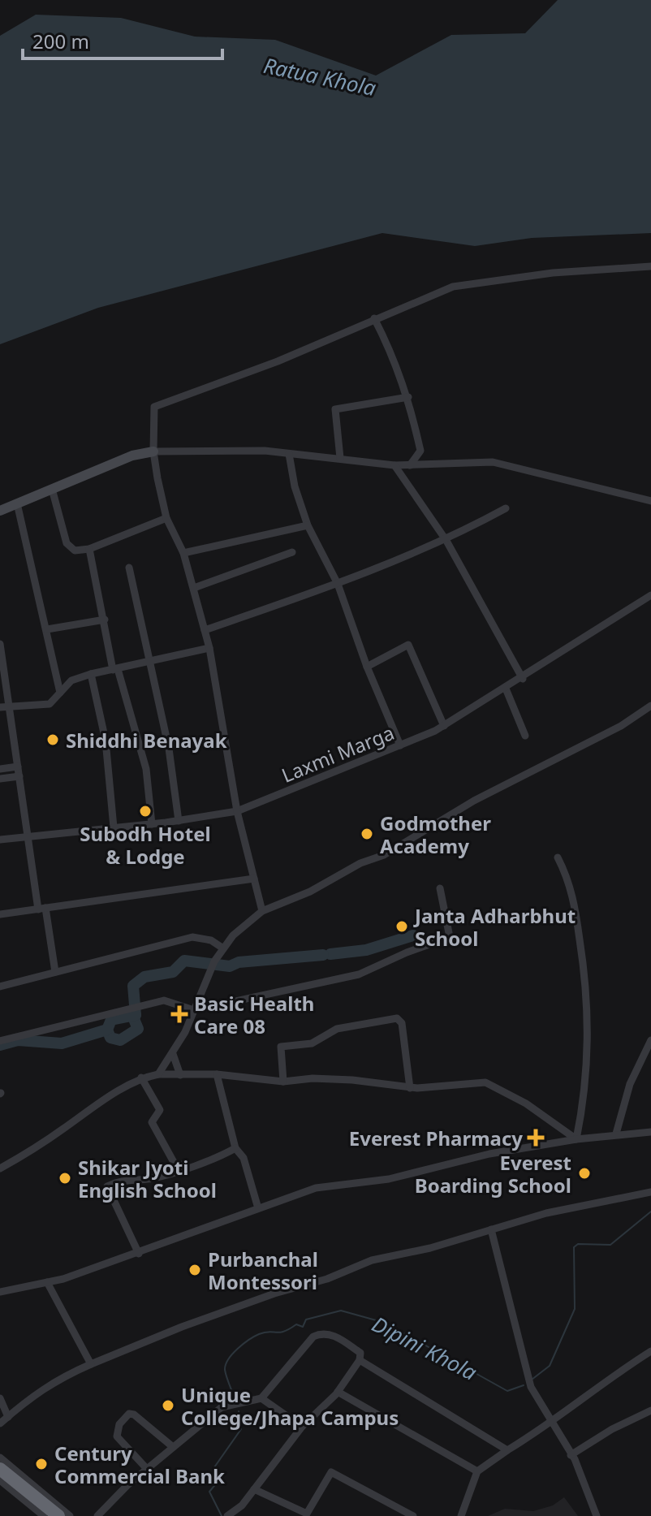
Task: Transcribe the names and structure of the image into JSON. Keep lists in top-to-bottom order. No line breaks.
{"streets":{"street":["Laxmi Marga"]},"water":["Ratua Khola","Dipini Khola"],"places":{"other":["Shiddhi Benayak","Subodh Hotel & Lodge","Godmother Academy","Janta Adharbhut School","Everest Boarding School","Shikar Jyoti English School","Purbanchal Montessori","Unique College/Jhapa Campus","Century Commercial Bank"],"health":["Basic Health Care 08","Everest Pharmacy"]},"scale_bar":"200 m"}
